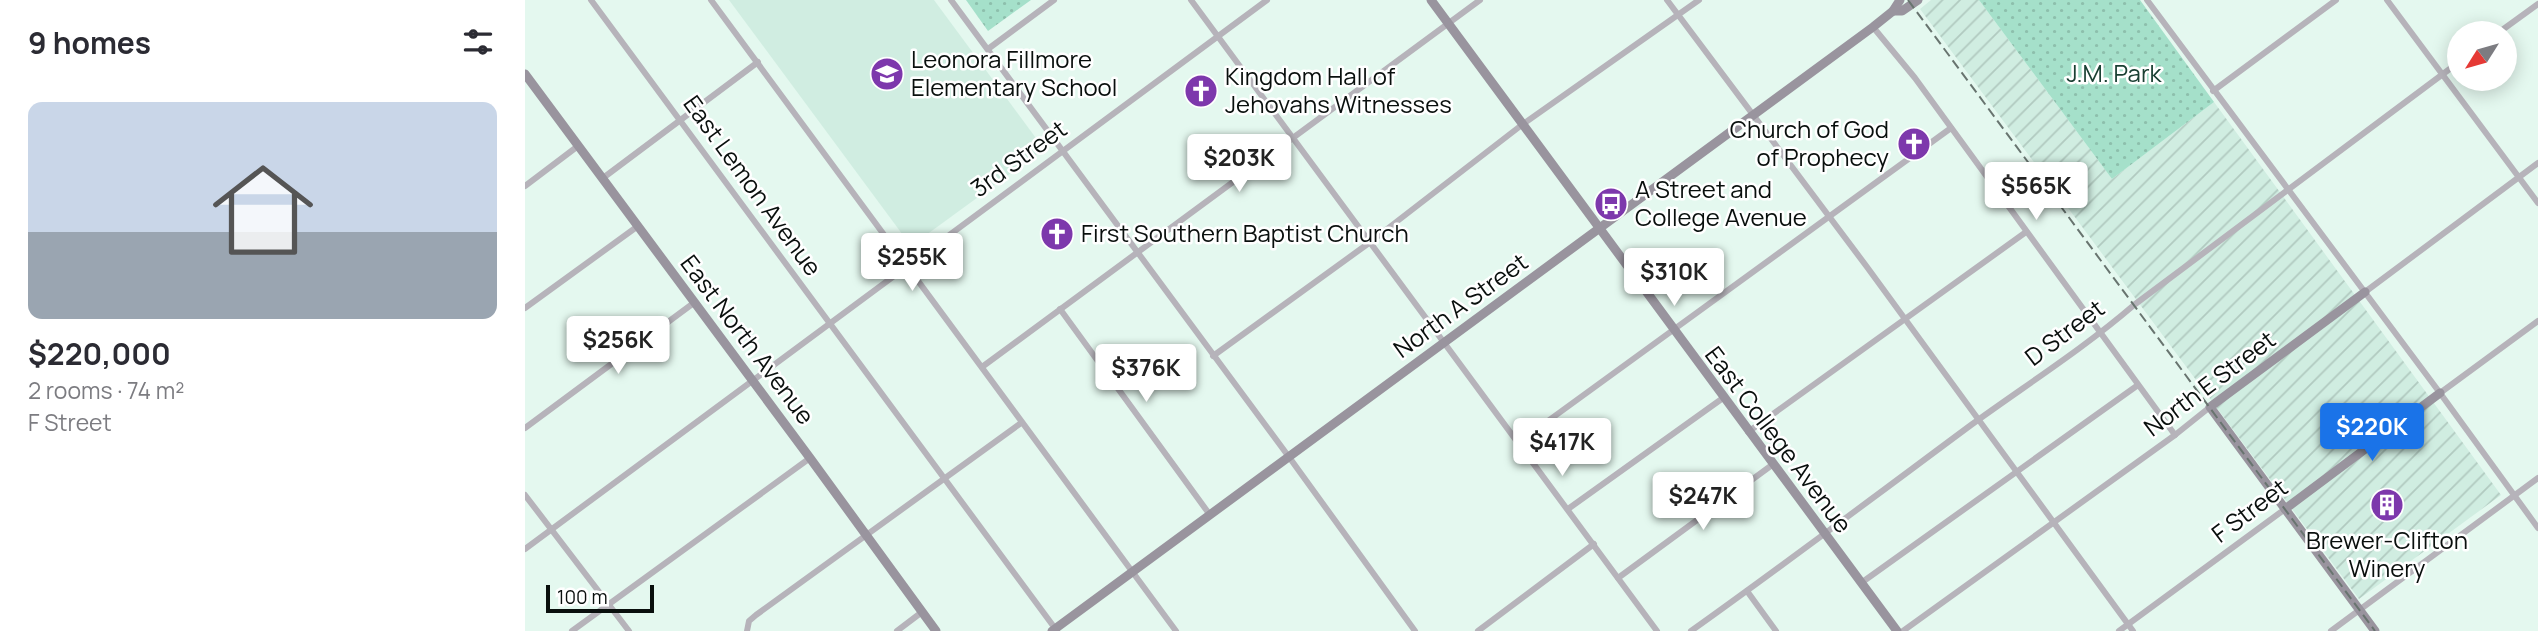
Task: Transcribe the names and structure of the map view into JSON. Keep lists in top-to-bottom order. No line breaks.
{"streets":{"street":["3rd Street","East Lemon Avenue","North A Street","D Street","East North Avenue","North E Street","East College Avenue","F Street"]},"crossings":[["3rd Street","East Lemon Avenue"],["3rd Street","East North Avenue"],["East Lemon Avenue","North A Street"],["North A Street","East College Avenue"],["D Street","East College Avenue"]],"parks":["J.M. Park"],"places":{"school or university":["Leonora Fillmore Elementary School"],"church":["Kingdom Hall of Jehovahs Witnesses","Church of God of Prophecy","First Southern Baptist Church"],"bus stop":["A Street and College Avenue"],"building":["Brewer-Clifton Winery"]},"scale_bar":"100 m","north":"bottom left","page":{"heading":"9 homes","list":[{"name":"$220,000","note":"2 rooms · 74 m² · F Street"}],"price":["$203K","$565K","$255K","$310K","$256K","$376K","$220K","$417K","$247K"],"scale":"100 m"}}
